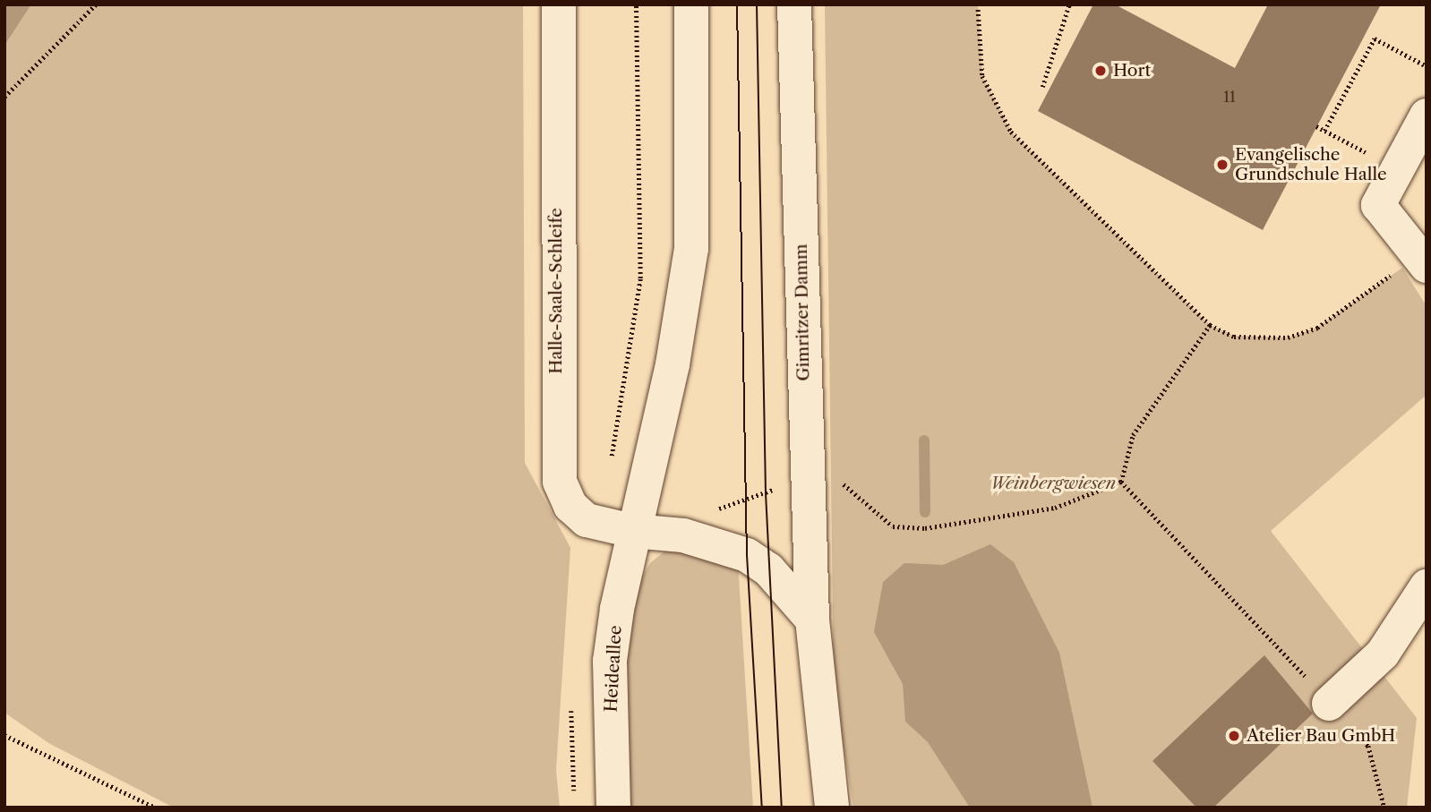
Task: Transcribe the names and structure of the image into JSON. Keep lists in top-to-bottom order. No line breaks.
{"streets":{"main road":["Halle-Saale-Schleife","Gimritzer Damm","Heideallee"]},"crossings":[["Halle-Saale-Schleife","Gimritzer Damm"],["Halle-Saale-Schleife","Heideallee"]],"parks":["Weinbergwiesen"],"places":["Hort","Evangelische Grundschule Halle","Atelier Bau GmbH"],"house_numbers":["11"]}
